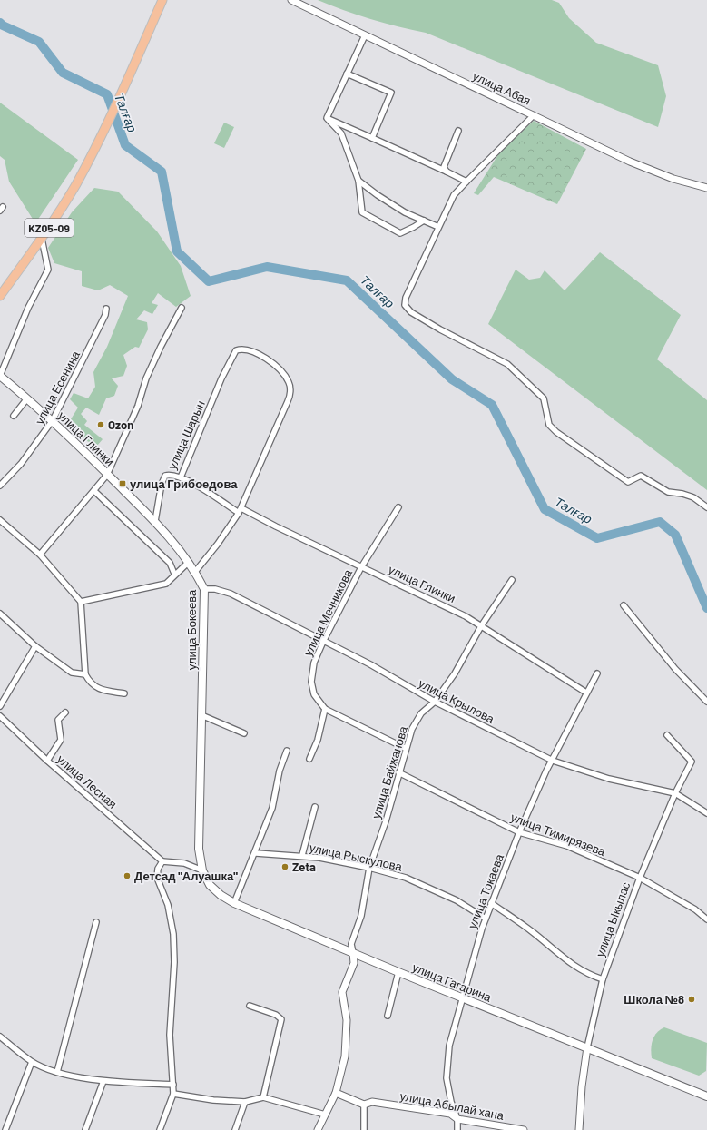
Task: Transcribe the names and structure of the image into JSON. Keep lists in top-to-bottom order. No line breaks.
{"streets":{"main road":["KZ05-09","улица Глинки","улица Бокеева","улица Гагарина"],"street":["улица Абая","улица Есенина","улица Шарын","улица Мечникова","улица Крылова","улица Байжанова","улица Лесная","улица Тимирязева","улица Рыскулова","улица Токаева","улица Ыкылас","улица Абылай хана"]},"crossings":[["улица Есенина","улица Глинки"],["улица Шарын","улица Глинки"],["улица Глинки","улица Мечникова"],["улица Глинки","улица Бокеева"],["улица Глинки","улица Байжанова"],["улица Глинки","улица Токаева"],["улица Мечникова","улица Крылова"],["улица Бокеева","улица Крылова"],["улица Бокеева","улица Гагарина"],["улица Крылова","улица Байжанова"],["улица Крылова","улица Токаева"],["улица Крылова","улица Ыкылас"],["улица Байжанова","улица Тимирязева"],["улица Байжанова","улица Рыскулова"],["улица Байжанова","улица Гагарина"],["улица Тимирязева","улица Токаева"],["улица Тимирязева","улица Ыкылас"],["улица Рыскулова","улица Токаева"],["улица Токаева","улица Гагарина"],["улица Токаева","улица Абылай хана"],["улица Ыкылас","улица Гагарина"]],"water":["Талғар"],"places":{"other":["Ozon","Zeta","Детсад \"Алуашка\"","Школа №8"],"transit":["улица Грибоедова"]}}
